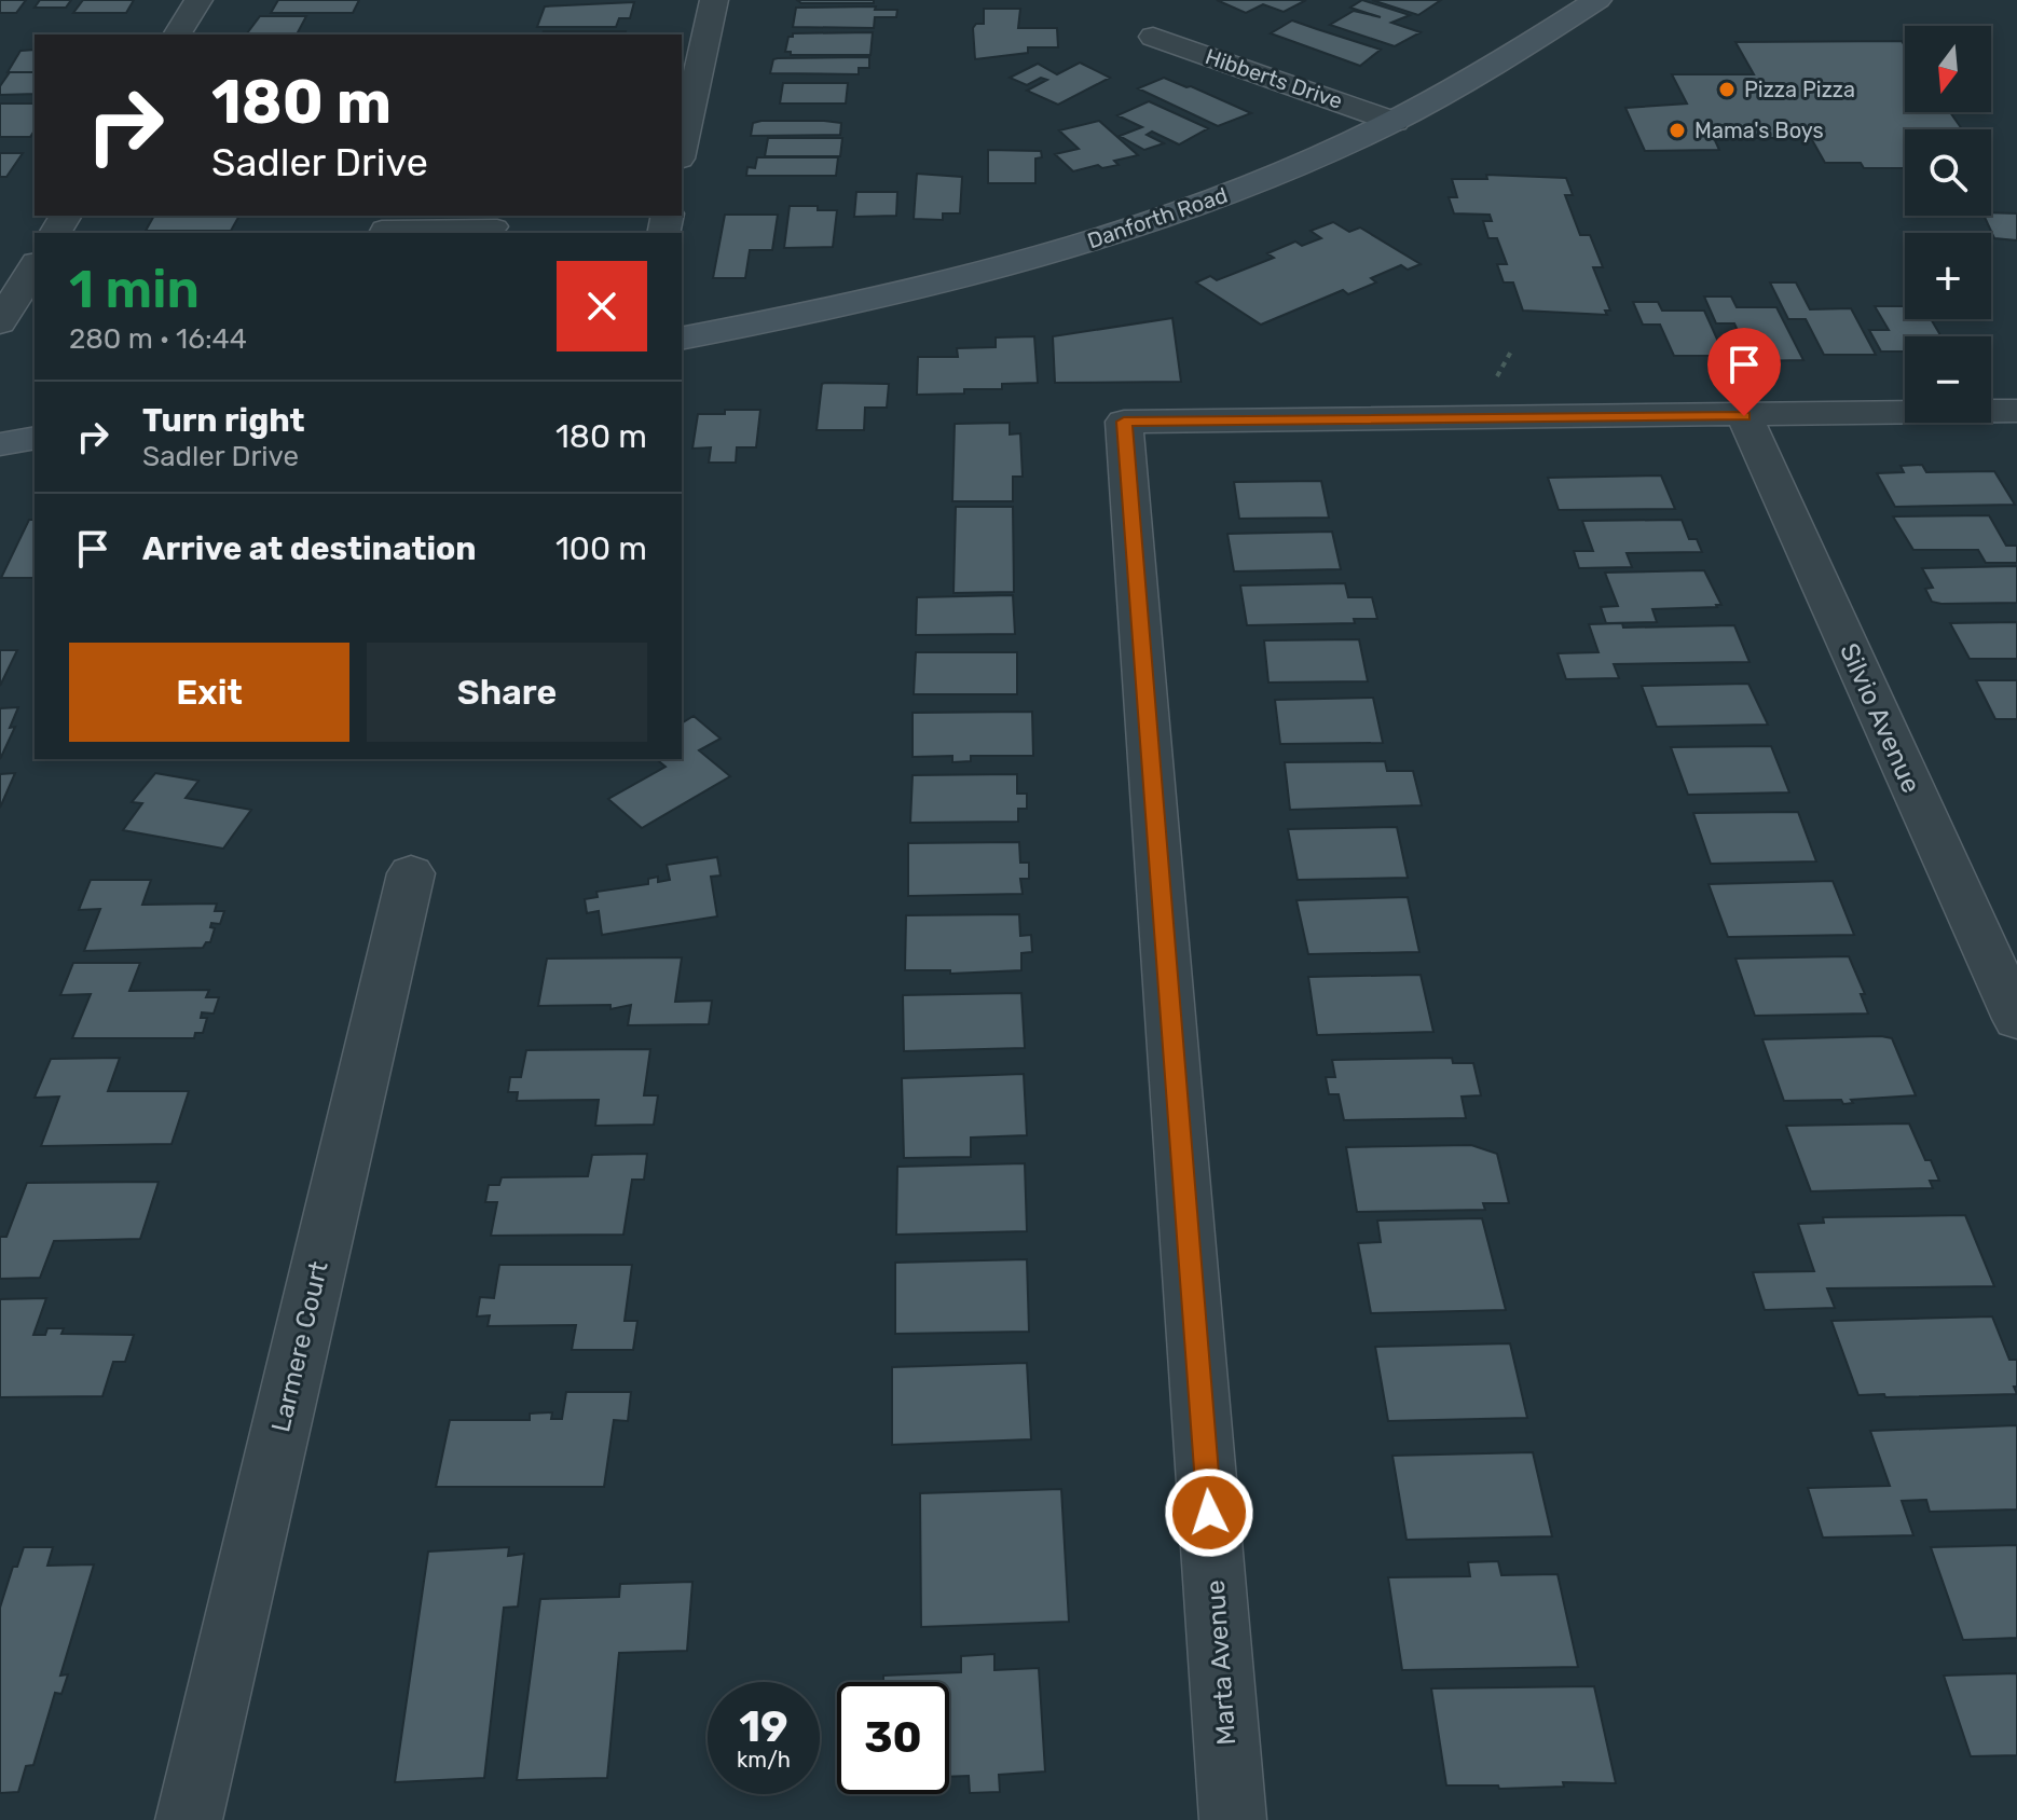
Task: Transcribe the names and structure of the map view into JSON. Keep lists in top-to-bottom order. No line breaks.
{"streets":{"main road":["Danforth Road"],"street":["Hibberts Drive","Silvio Avenue","Larmere Court","Marta Avenue"]},"crossings":[["Hibberts Drive","Danforth Road"],["Silvio Avenue","Marta Avenue"]],"places":["Pizza Pizza","Mama's Boys"],"north":"bottom","page":{"map_buttons":["+","−"],"turn":["180 m","Sadler Drive"],"heading":["1 min","280 m · 16:44"],"list":[{"name":"Turn right","note":"Sadler Drive","value":"180 m"},{"name":"Arrive at destination","value":"100 m"}],"buttons":["Exit","Share"],"speed":"19 km/h","limit":"30"}}
